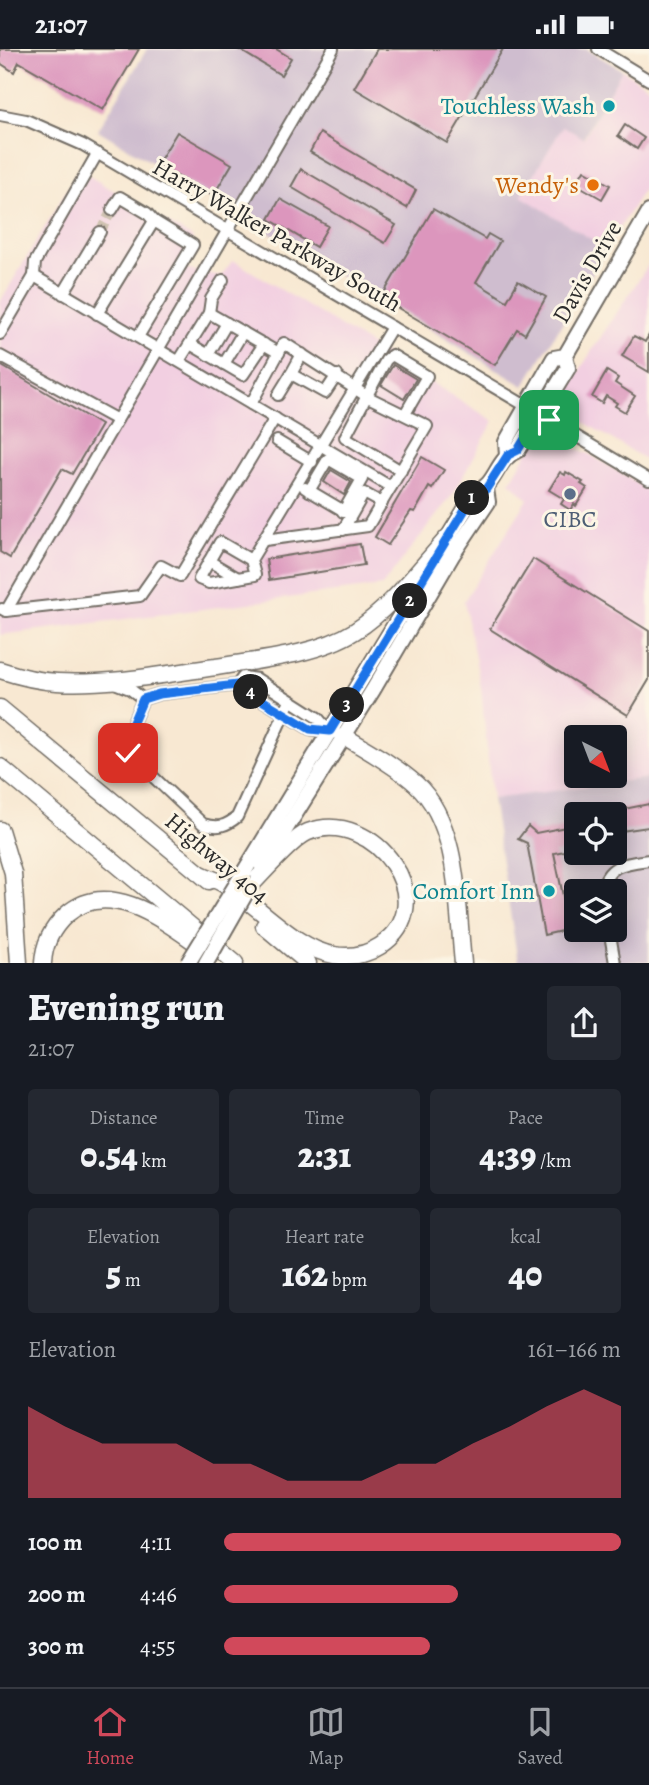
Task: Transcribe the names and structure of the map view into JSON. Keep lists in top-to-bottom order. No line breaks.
{"streets":{"highway":["Highway 404"],"main road":["Davis Drive"],"street":["Harry Walker Parkway South"]},"crossings":[["Harry Walker Parkway South","Davis Drive"]],"places":["Touchless Wash","Wendy's","CIBC","Comfort Inn"],"north":"bottom right","page":{"status":"21:07","pins":["1","2","4","3"],"heading":["Evening run","21:07"],"stats":[["Distance","0.54 km"],["Time","2:31"],["Pace","4:39 /km"],["Elevation","5 m"],["Heart rate","162 bpm"],["kcal","40"]],"chart":["Elevation","161–166 m"],"list":[{"name":"100 m","note":"4:11"},{"name":"200 m","note":"4:46"},{"name":"300 m","note":"4:55"}],"tabs":["Home","Map","Saved"]}}
